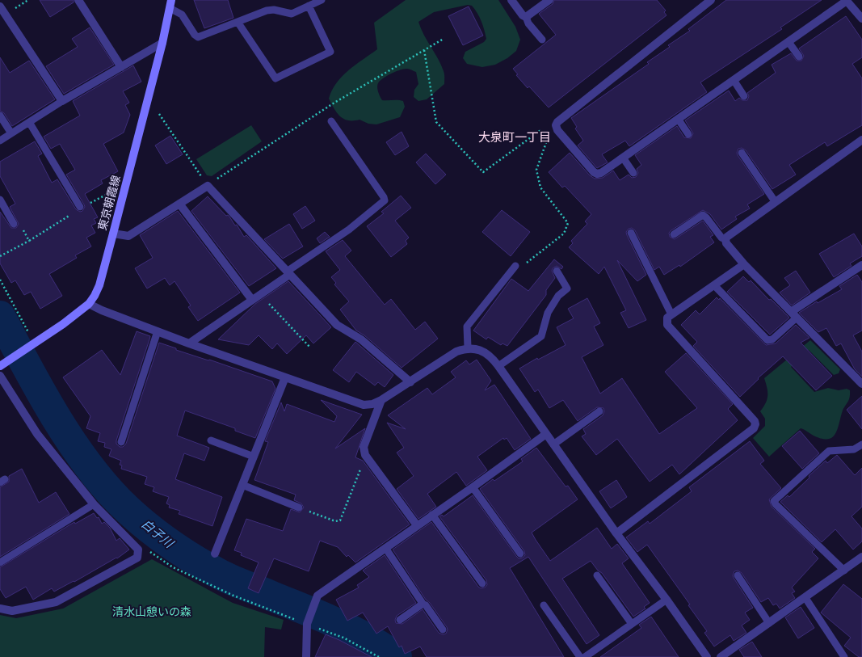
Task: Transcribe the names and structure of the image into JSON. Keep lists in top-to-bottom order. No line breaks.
{"streets":{"main road":["東京朝霞線"]},"districts":["大泉町一丁目"],"water":["白子川"],"parks":["清水山憩いの森"]}
